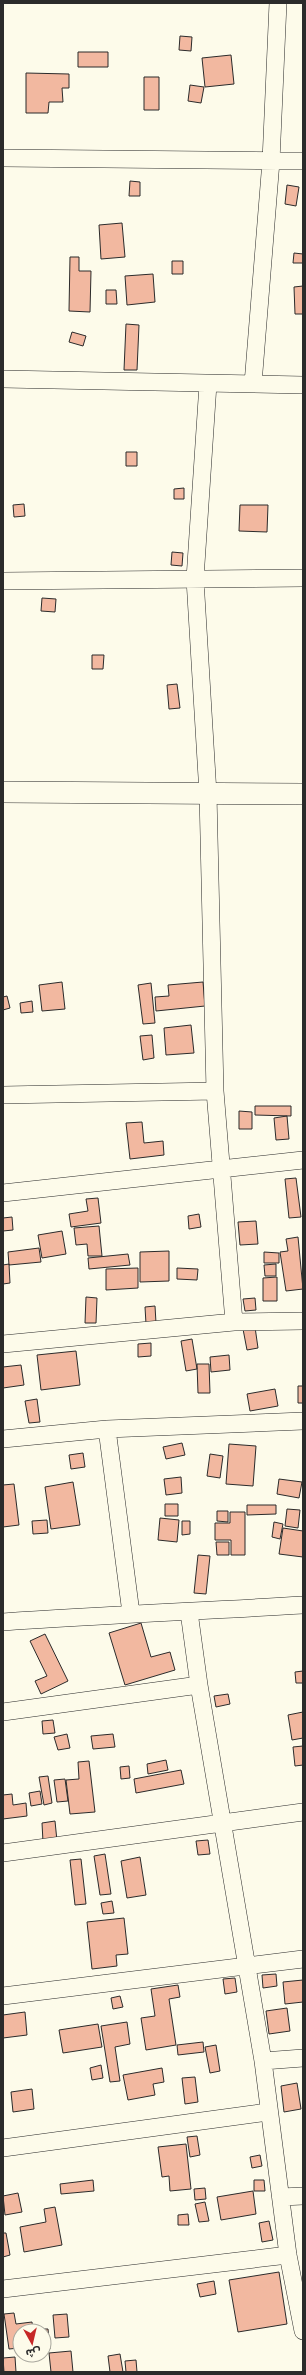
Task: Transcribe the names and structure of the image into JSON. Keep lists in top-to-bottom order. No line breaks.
{"north":"bottom"}
